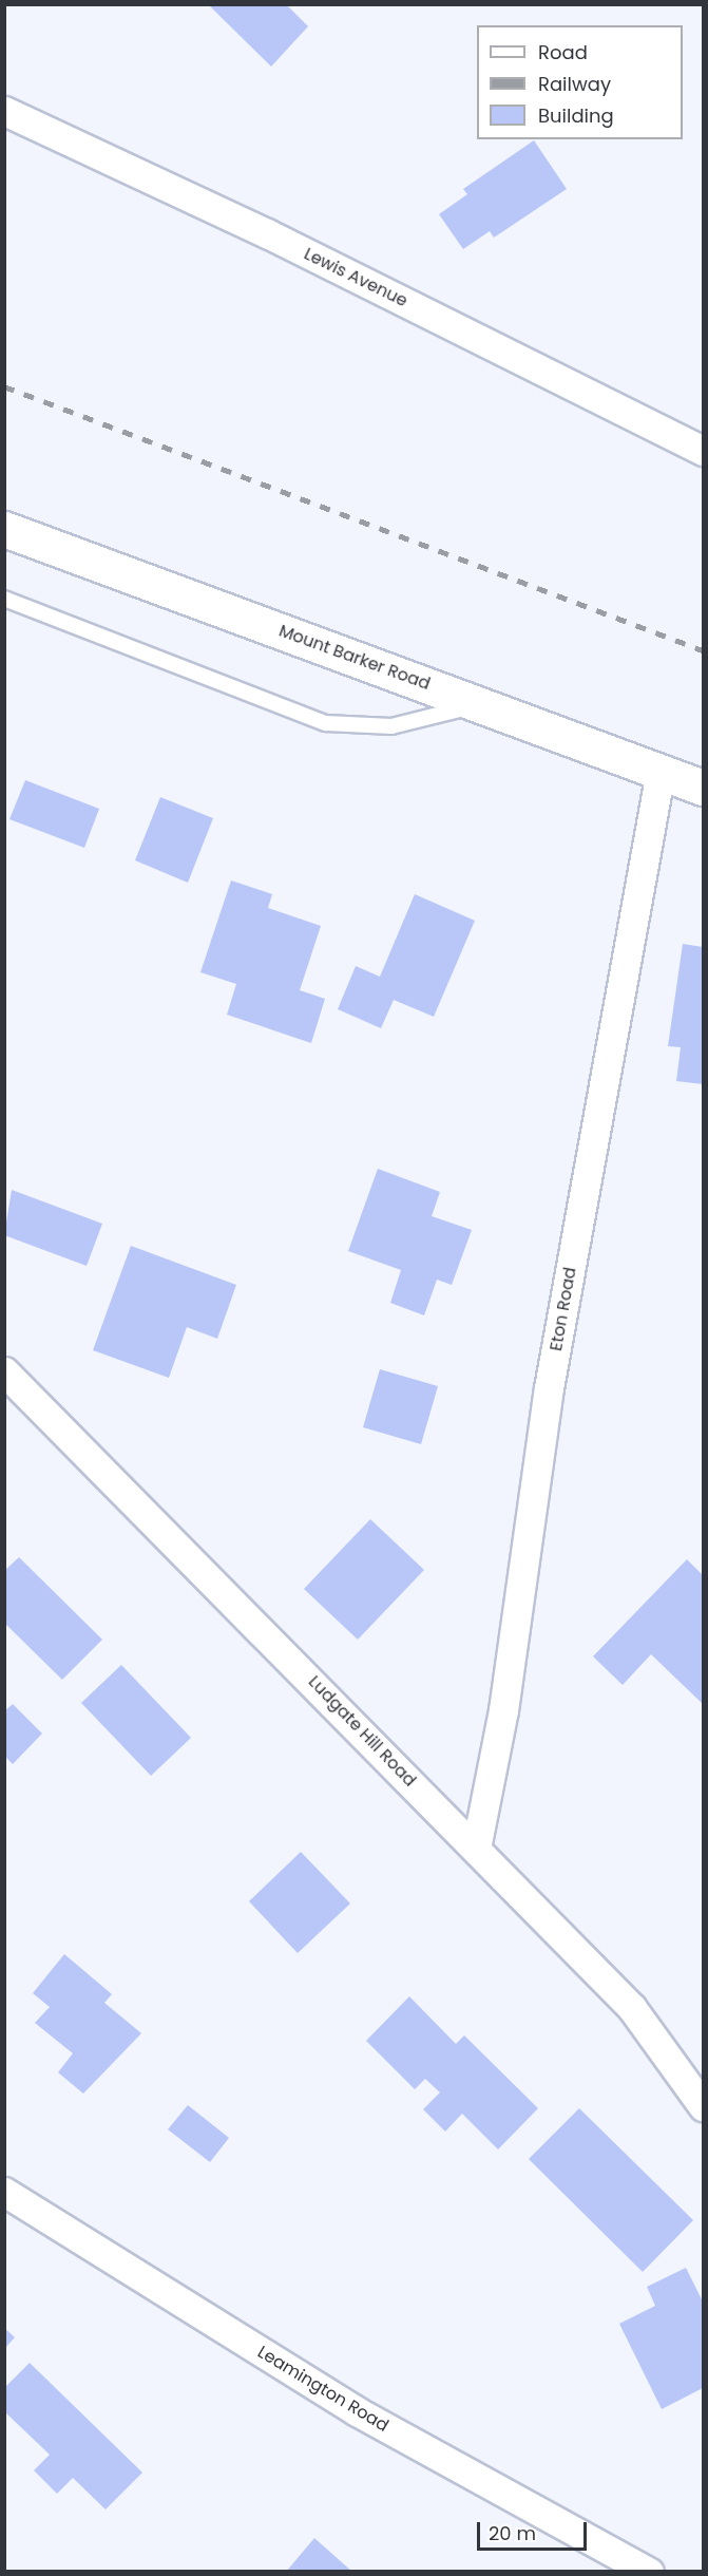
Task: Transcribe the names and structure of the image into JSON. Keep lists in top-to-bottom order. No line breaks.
{"streets":{"main road":["Mount Barker Road"],"street":["Lewis Avenue","Eton Road","Ludgate Hill Road","Leamington Road"]},"crossings":[["Mount Barker Road","Eton Road"],["Eton Road","Ludgate Hill Road"]],"legend":["Road","Railway","Building"],"scale_bar":"20 m"}
